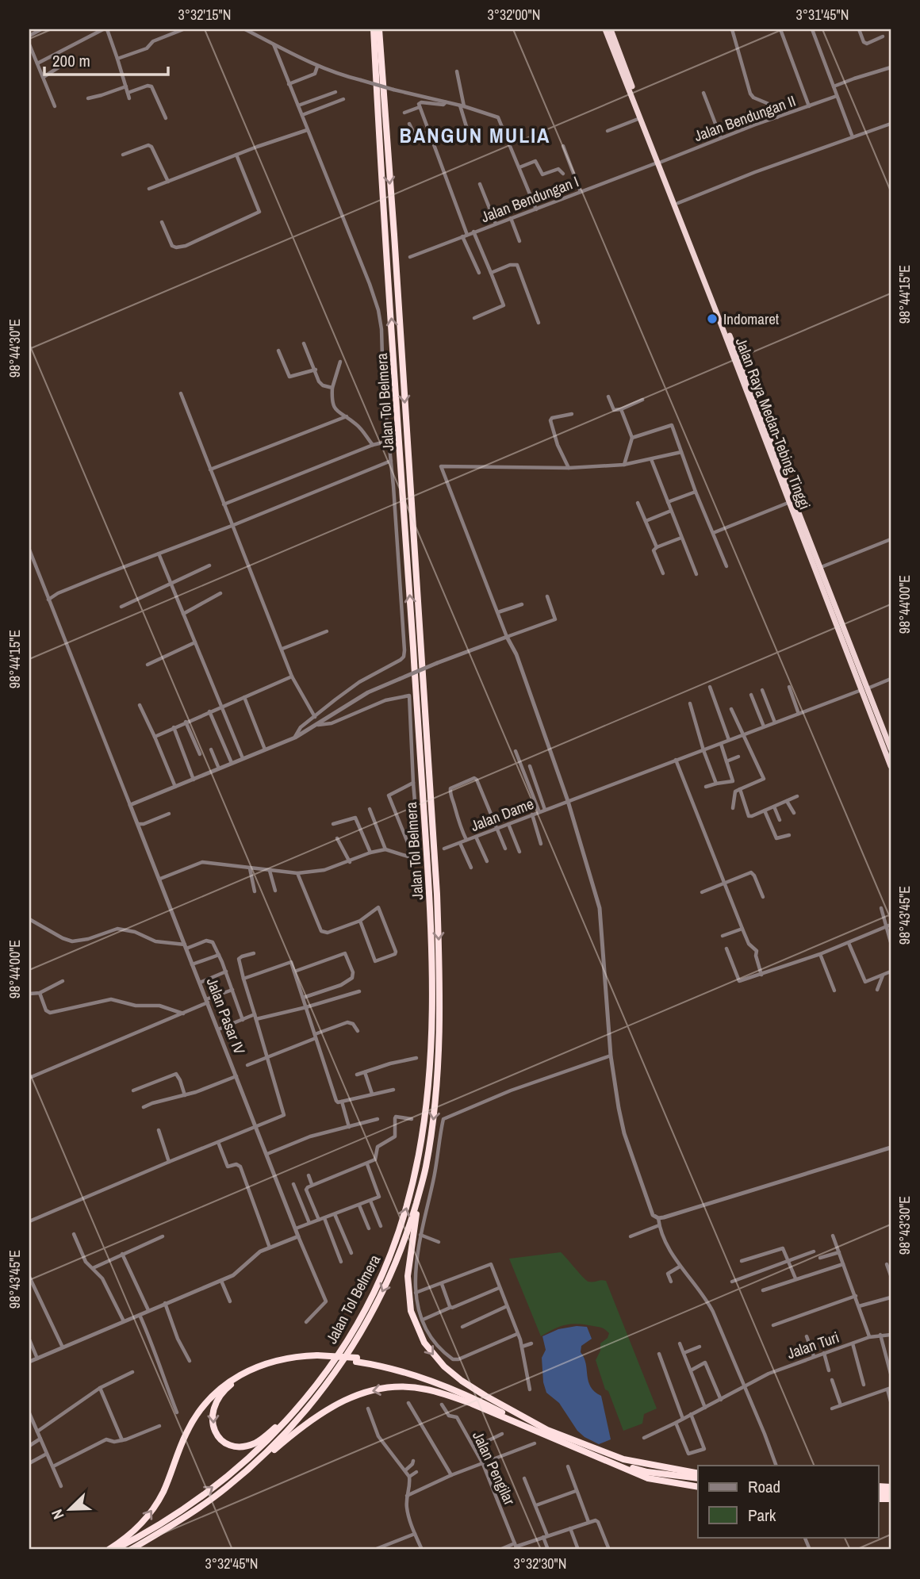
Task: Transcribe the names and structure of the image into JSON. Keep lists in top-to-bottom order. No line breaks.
{"streets":{"highway":["Jalan Tol Belmera","Jalan Raya Medan-Tebing Tinggi"],"street":["Jalan Bendungan II","Jalan Bendungan I","Jalan Dame","Jalan Pasar IV","Jalan Turi","Jalan Pengilar"]},"crossings":[["Jalan Bendungan II","Jalan Bendungan I"],["Jalan Bendungan II","Jalan Raya Medan-Tebing Tinggi"],["Jalan Bendungan I","Jalan Raya Medan-Tebing Tinggi"],["Jalan Raya Medan-Tebing Tinggi","Jalan Dame"]],"districts":["BANGUN MULIA"],"places":["Indomaret"],"legend":["Road","Park"],"scale_bar":"200 m","north":"bottom left","coordinates":["3°32'15\"N","3°32'00\"N","3°31'45\"N","98°44'15\"E","98°44'30\"E","98°44'00\"E","98°43'45\"E","98°43'30\"E","3°32'45\"N","3°32'30\"N"]}
